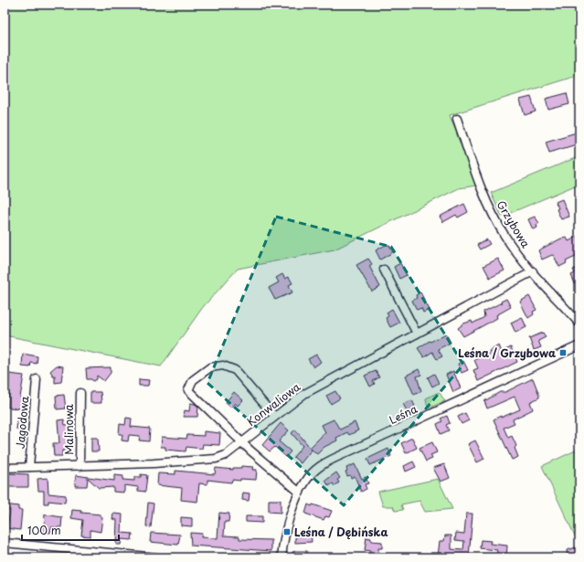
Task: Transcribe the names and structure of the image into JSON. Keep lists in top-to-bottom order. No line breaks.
{"streets":{"street":["Grzybowa","Konwaliowa","Leśna","Jagodowa","Malinowa"]},"crossings":[["Grzybowa","Konwaliowa"],["Konwaliowa","Jagodowa"],["Konwaliowa","Malinowa"]],"places":{"transit":["Leśna / Grzybowa","Leśna / Dębińska"]},"scale_bar":"100 m"}
